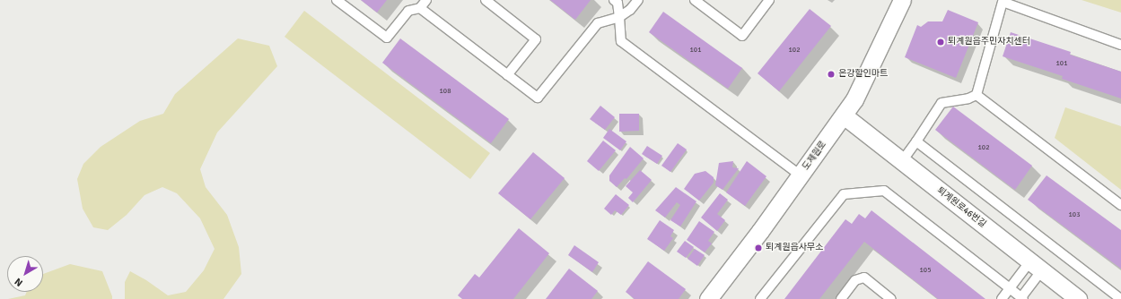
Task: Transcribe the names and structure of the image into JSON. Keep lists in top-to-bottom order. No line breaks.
{"streets":{"street":["도제원로","퇴계원로46번길"]},"crossings":[["도제원로","퇴계원로46번길"]],"places":["퇴계원읍주민자치센터","은강할인마트","퇴계원읍사무소"],"house_numbers":["101","102","101","108","102","103","105"],"north":"bottom left"}
